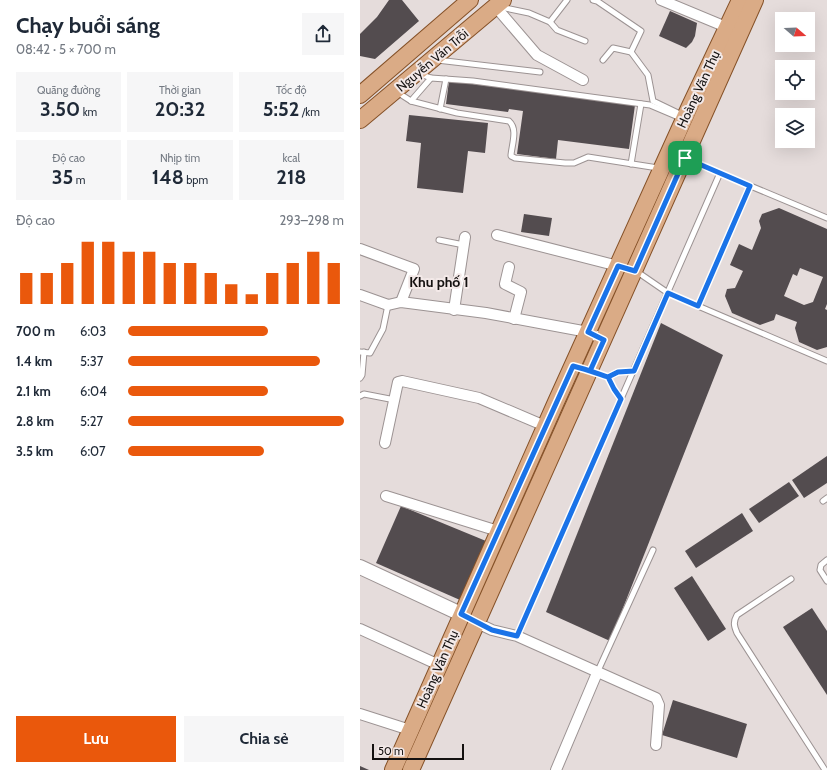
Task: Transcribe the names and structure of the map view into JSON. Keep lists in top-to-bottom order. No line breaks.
{"streets":{"main road":["Nguyễn Văn Trỗi","Hoàng Văn Thụ"]},"districts":["Khu phố 1"],"scale_bar":"50 m","north":"right","page":{"heading":["Chạy buổi sáng","08:42 · 5 × 700 m"],"stats":[["Quãng đường","3.50 km"],["Thời gian","20:32"],["Tốc độ","5:52 /km"],["Độ cao","35 m"],["Nhịp tim","148 bpm"],["kcal","218"]],"chart":["Độ cao","293–298 m"],"list":[{"name":"700 m","note":"6:03"},{"name":"1.4 km","note":"5:37"},{"name":"2.1 km","note":"6:04"},{"name":"2.8 km","note":"5:27"},{"name":"3.5 km","note":"6:07"}],"buttons":["Lưu","Chia sẻ"],"scale":"50 m"}}
